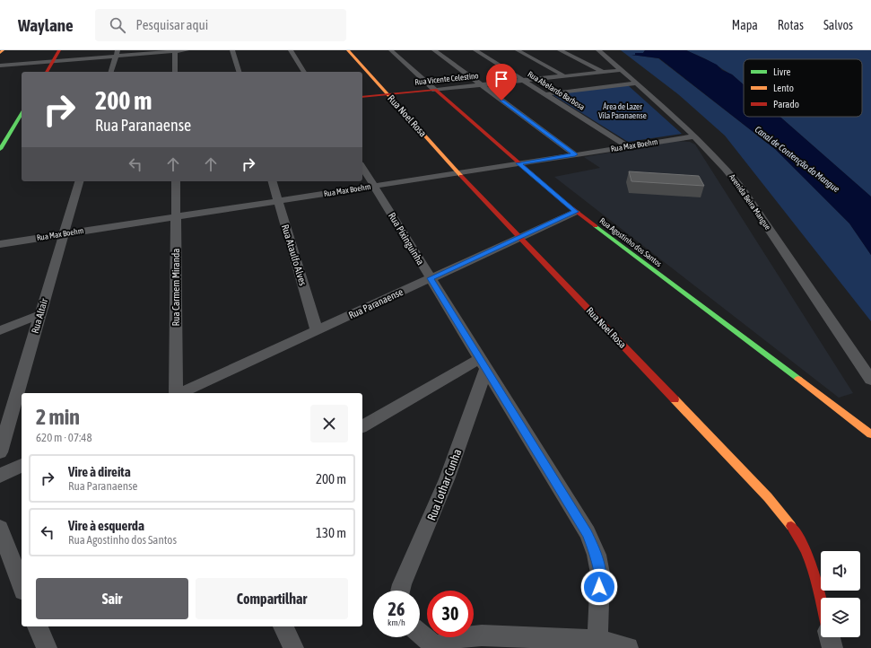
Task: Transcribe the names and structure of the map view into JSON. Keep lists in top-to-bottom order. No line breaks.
{"streets":{"street":["Rua Vicente Celestino","Rua Abelardo Barbosa","Rua Noel Rosa","Rua Max Boehm","Avenida Beira Mangue","Rua Pixinguinha","Rua Agostinho dos Santos","Rua Ataulfo Alves","Rua Carmem Miranda","Rua Paranaense","Rua Altair","Rua Lothar Cunha"]},"crossings":[["Rua Vicente Celestino","Rua Abelardo Barbosa"],["Rua Vicente Celestino","Rua Noel Rosa"],["Rua Vicente Celestino","Avenida Beira Mangue"],["Rua Vicente Celestino","Rua Agostinho dos Santos"],["Rua Abelardo Barbosa","Rua Max Boehm"],["Rua Noel Rosa","Rua Max Boehm"],["Rua Noel Rosa","Rua Paranaense"],["Rua Max Boehm","Avenida Beira Mangue"],["Rua Max Boehm","Rua Pixinguinha"],["Rua Max Boehm","Rua Agostinho dos Santos"],["Rua Max Boehm","Rua Ataulfo Alves"],["Rua Max Boehm","Rua Carmem Miranda"],["Rua Max Boehm","Rua Altair"],["Rua Pixinguinha","Rua Paranaense"],["Rua Pixinguinha","Rua Lothar Cunha"],["Rua Agostinho dos Santos","Rua Paranaense"],["Rua Ataulfo Alves","Rua Paranaense"]],"water":["Canal de Contenção do Mangue"],"parks":["Área de Lazer Vila Paranaense"],"legend":["Livre","Lento","Parado"],"page":{"header":"Waylane","search":"Pesquisar aqui","nav":["Mapa","Rotas","Salvos"],"turn":["200 m","Rua Paranaense"],"heading":["2 min","620 m · 07:48"],"list":[{"name":"Vire à direita","note":"Rua Paranaense","value":"200 m"},{"name":"Vire à esquerda","note":"Rua Agostinho dos Santos","value":"130 m"}],"buttons":["Sair","Compartilhar"],"speed":"26 km/h","limit":"30"}}
